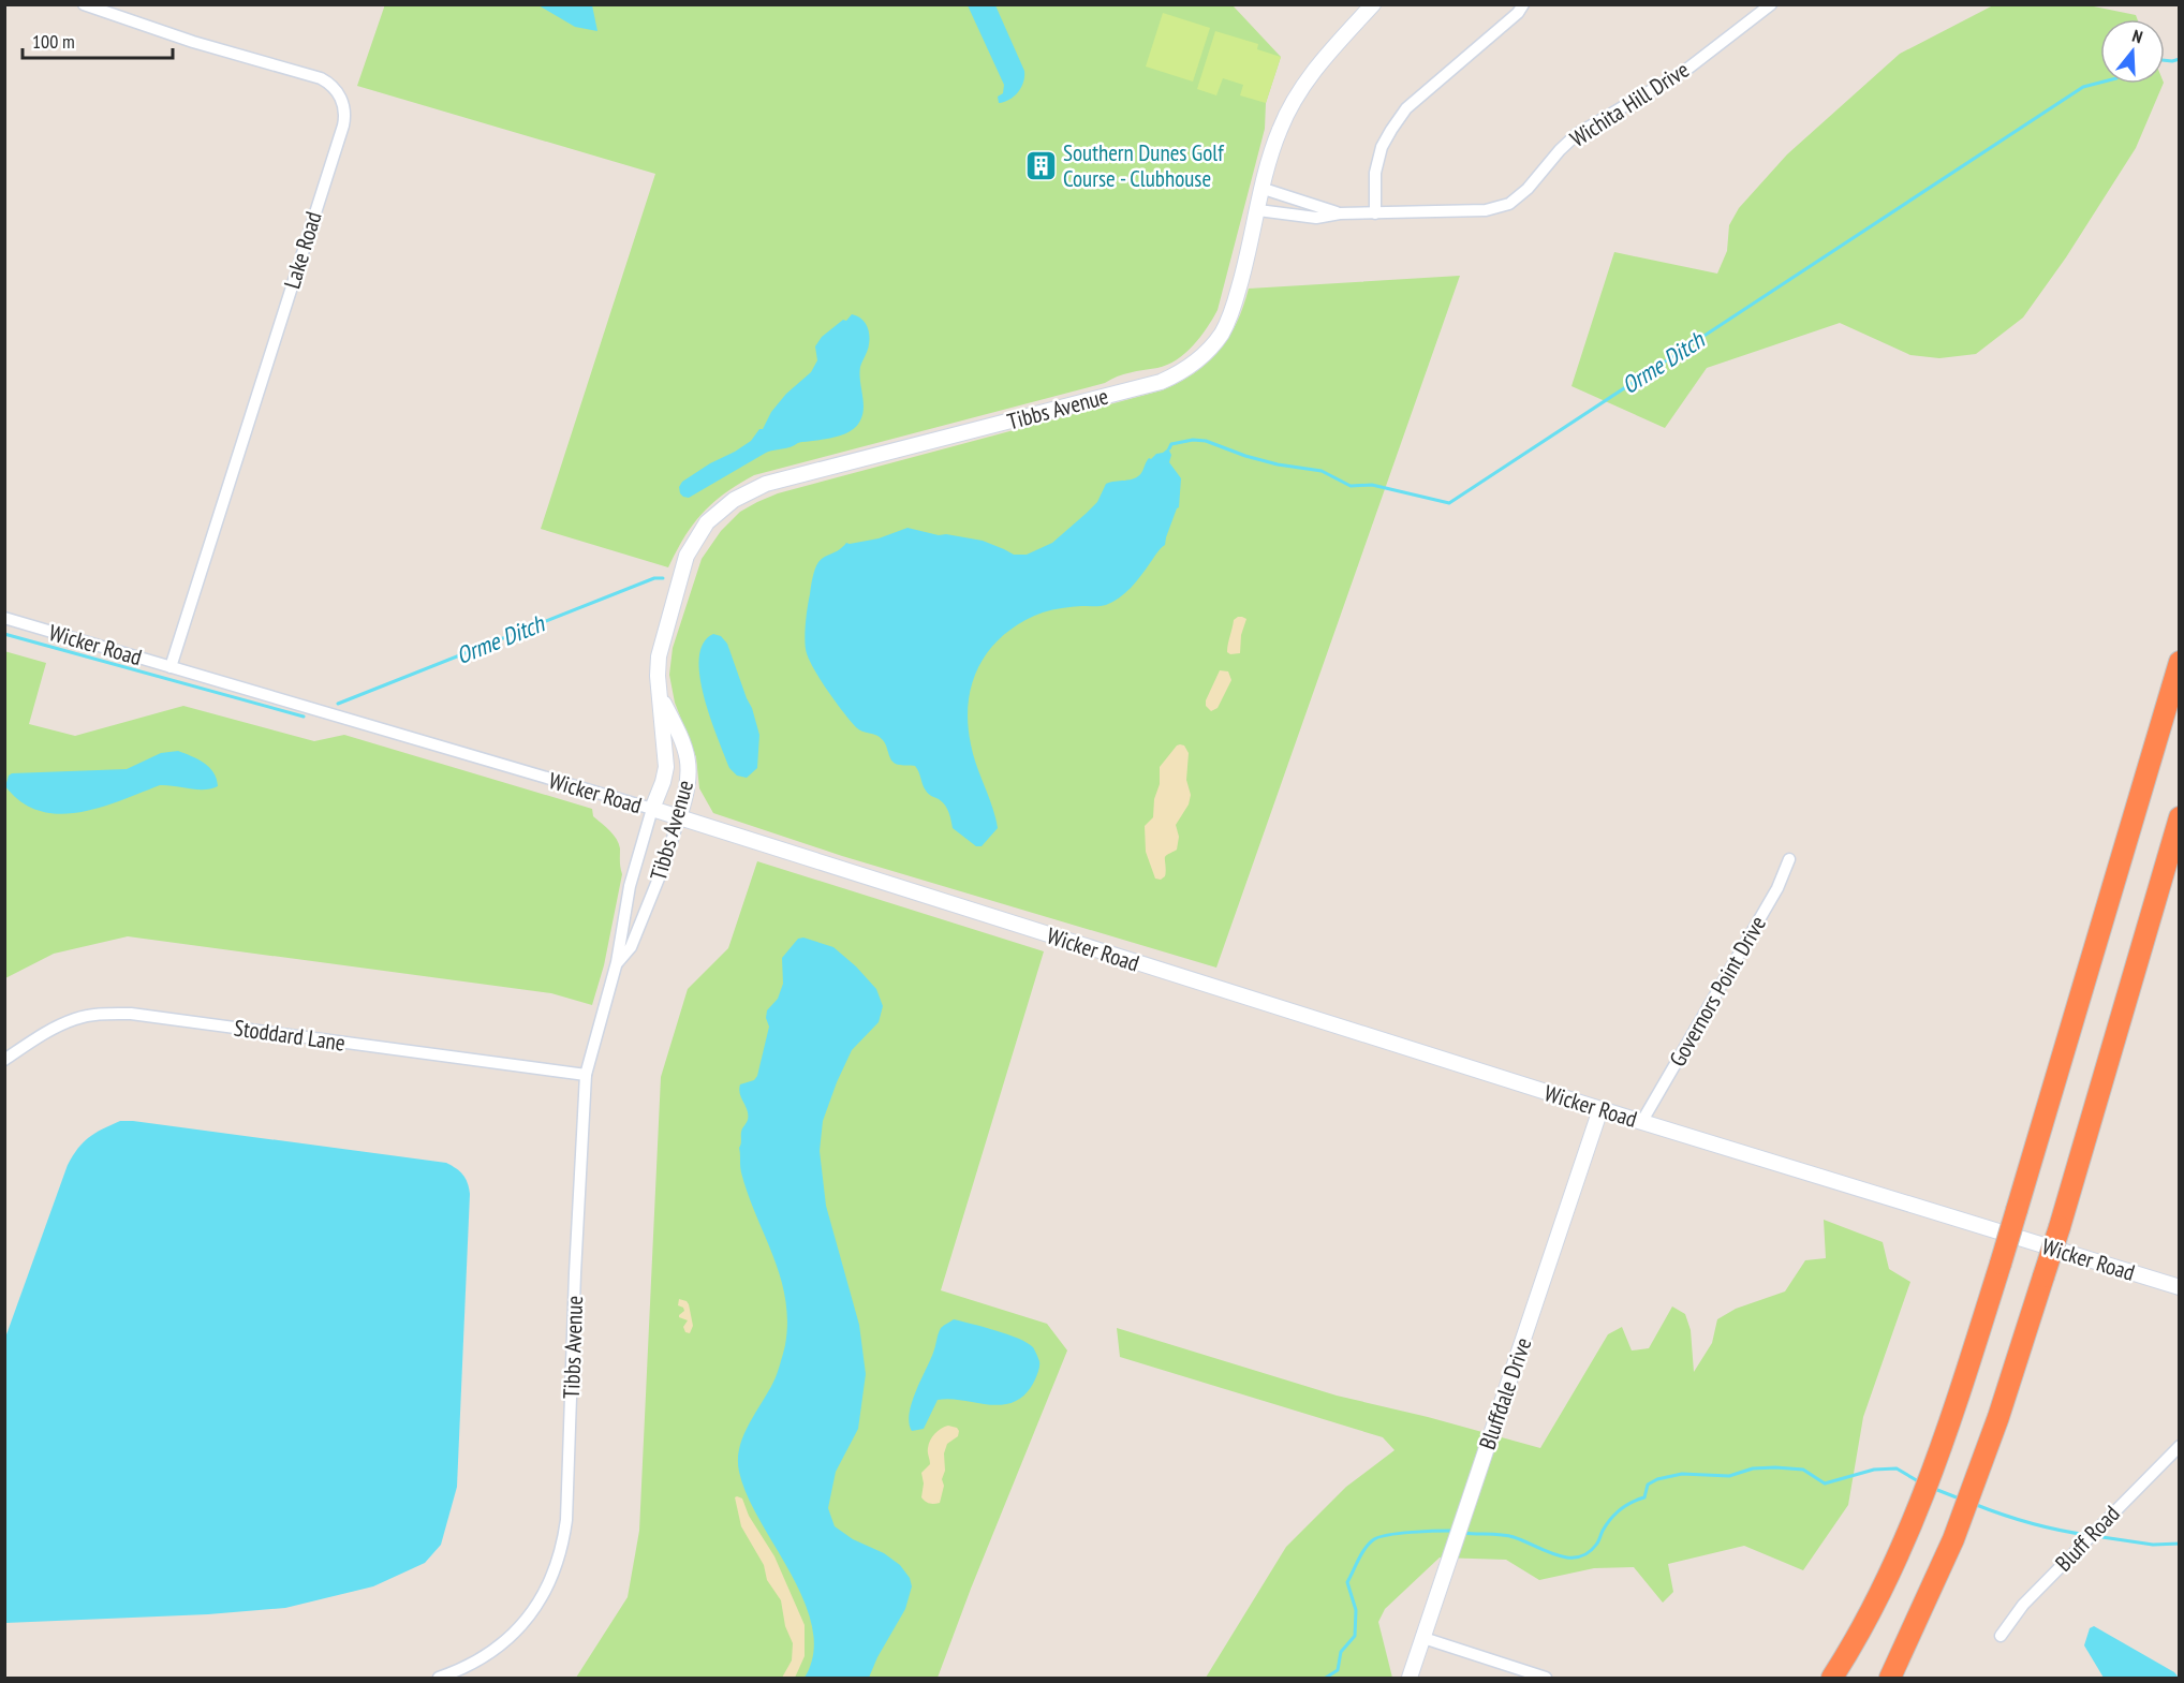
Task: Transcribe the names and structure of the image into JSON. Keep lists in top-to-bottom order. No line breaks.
{"streets":{"street":["Wichita Hill Drive","Lake Road","Tibbs Avenue","Wicker Road","Governors Point Drive","Stoddard Lane","Bluffdale Drive","Bluff Road"]},"crossings":[["Wichita Hill Drive","Tibbs Avenue"],["Lake Road","Wicker Road"],["Tibbs Avenue","Wicker Road"],["Tibbs Avenue","Stoddard Lane"],["Wicker Road","Governors Point Drive"],["Wicker Road","Bluffdale Drive"]],"water":["Orme Ditch"],"places":{"building":["Southern Dunes Golf Course - Clubhouse"]},"scale_bar":"100 m","north":"top"}
